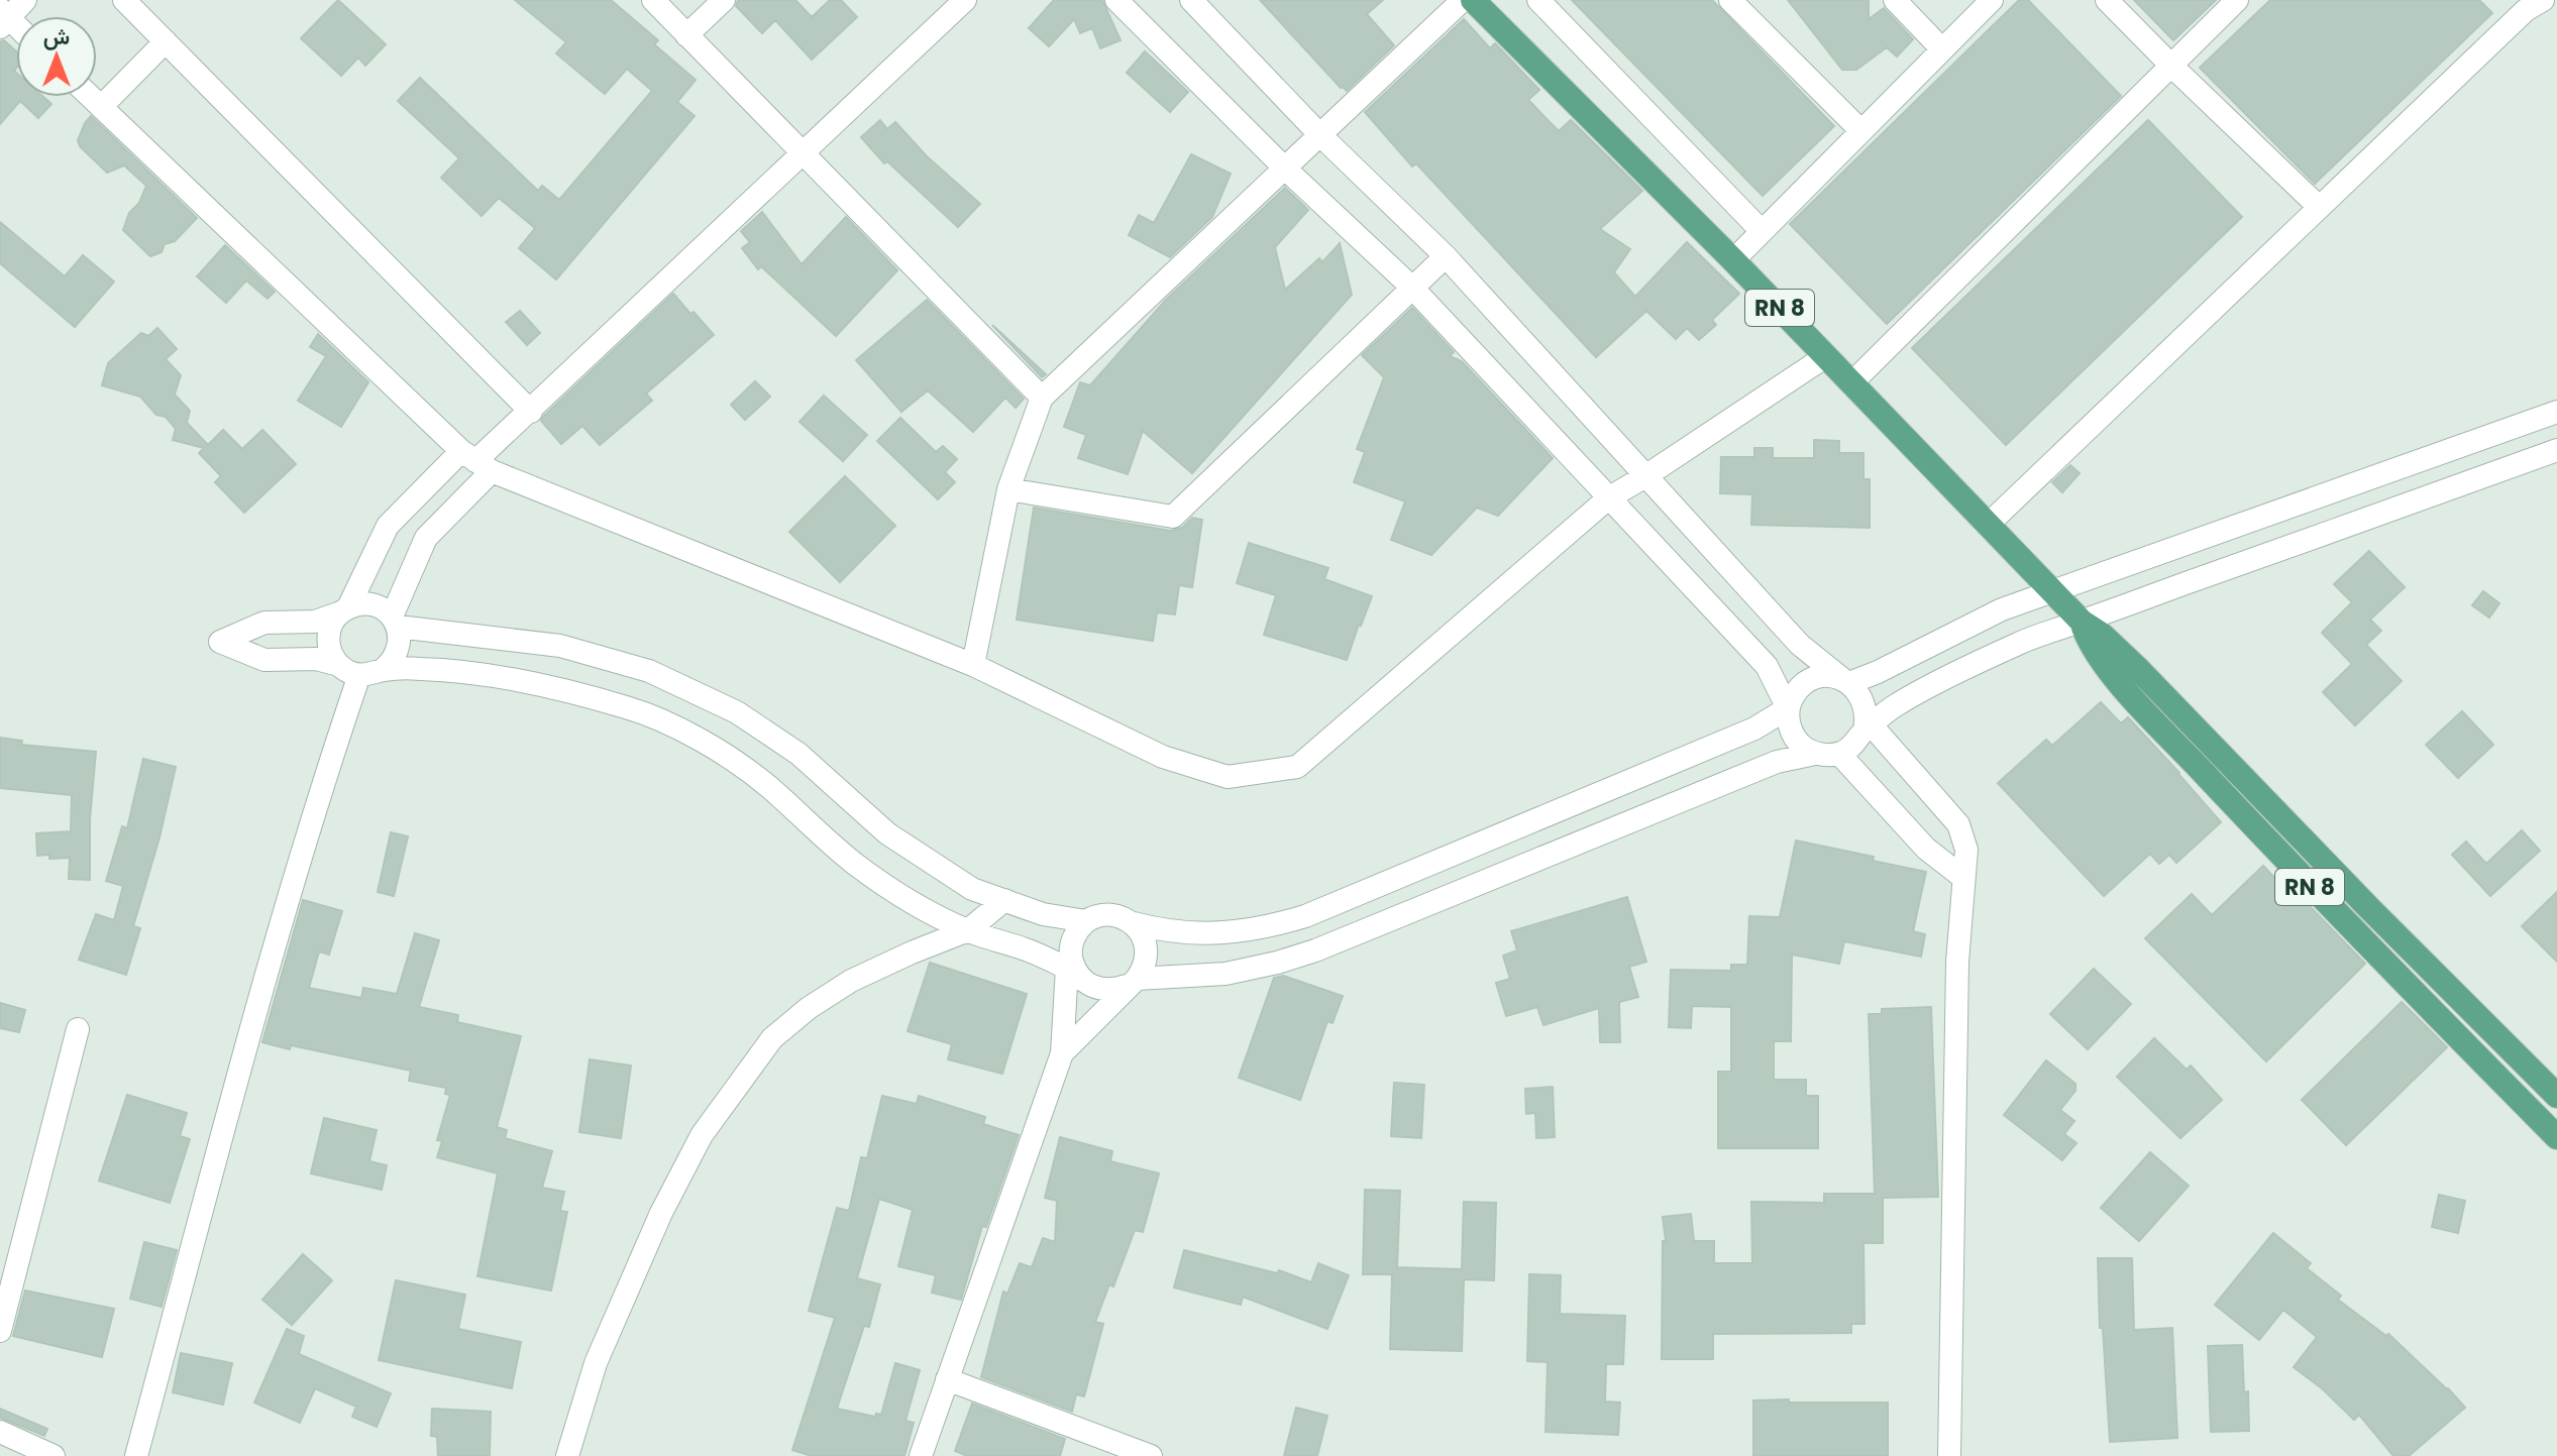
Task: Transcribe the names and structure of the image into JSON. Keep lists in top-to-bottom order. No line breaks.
{"streets":{"main road":["RN 8"]},"north":"top"}
